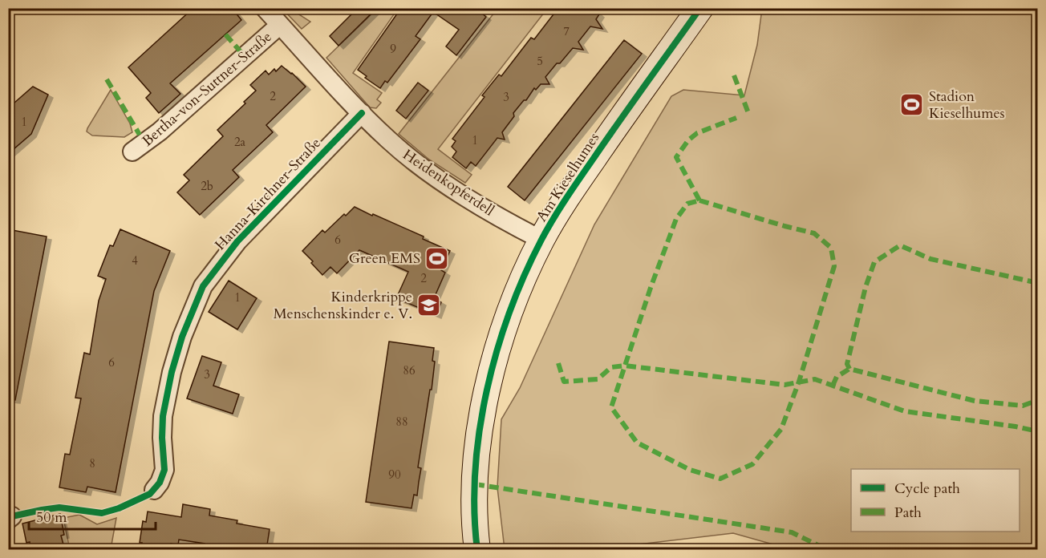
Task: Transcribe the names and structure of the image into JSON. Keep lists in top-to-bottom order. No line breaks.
{"streets":{"street":["Bertha-von-Suttner-Straße","Am Kieselhumes","Heidenkopferdell","Hanna-Kirchner-Straße"]},"crossings":[["Bertha-von-Suttner-Straße","Heidenkopferdell"],["Am Kieselhumes","Heidenkopferdell"],["Heidenkopferdell","Hanna-Kirchner-Straße"]],"places":{"sports":["Stadion Kieselhumes","Green EMS"],"school or university":["Kinderkrippe Menschenskinder e. V."]},"house_numbers":["7","9","5","2","3","1","1","2a","2b","6","4","2","1","6","86","3","88","8","90"],"legend":["Cycle path","Path"],"scale_bar":"50 m"}
